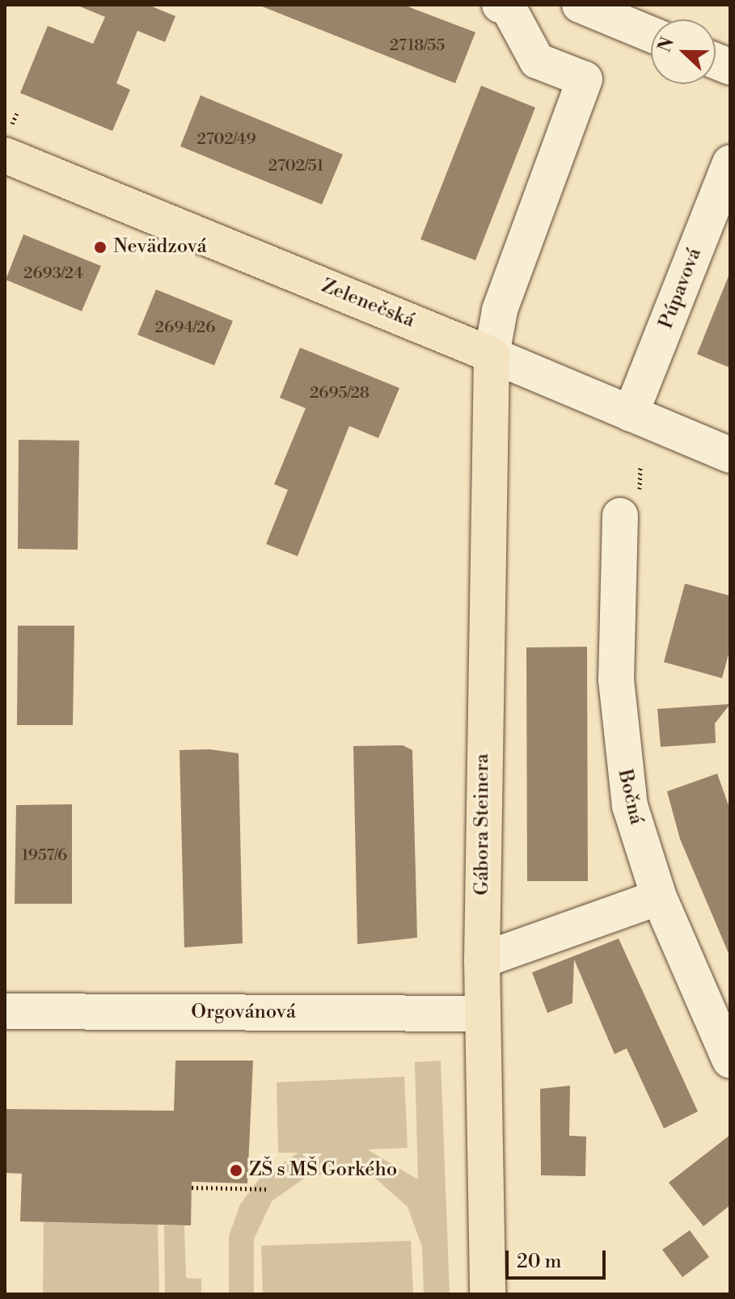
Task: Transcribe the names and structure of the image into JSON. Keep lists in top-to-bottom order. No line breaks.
{"streets":{"main road":["Zelenečská","Gábora Steinera"],"street":["Púpavová","Bočná","Orgovánová"]},"crossings":[["Púpavová","Zelenečská"],["Zelenečská","Gábora Steinera"],["Gábora Steinera","Orgovánová"]],"places":["Nevädzová","ZŠ s MŠ Gorkého"],"house_numbers":["2718/55","2702/49","2702/51","2693/24","2694/26","2695/28","1957/6"],"scale_bar":"20 m","north":"left"}
